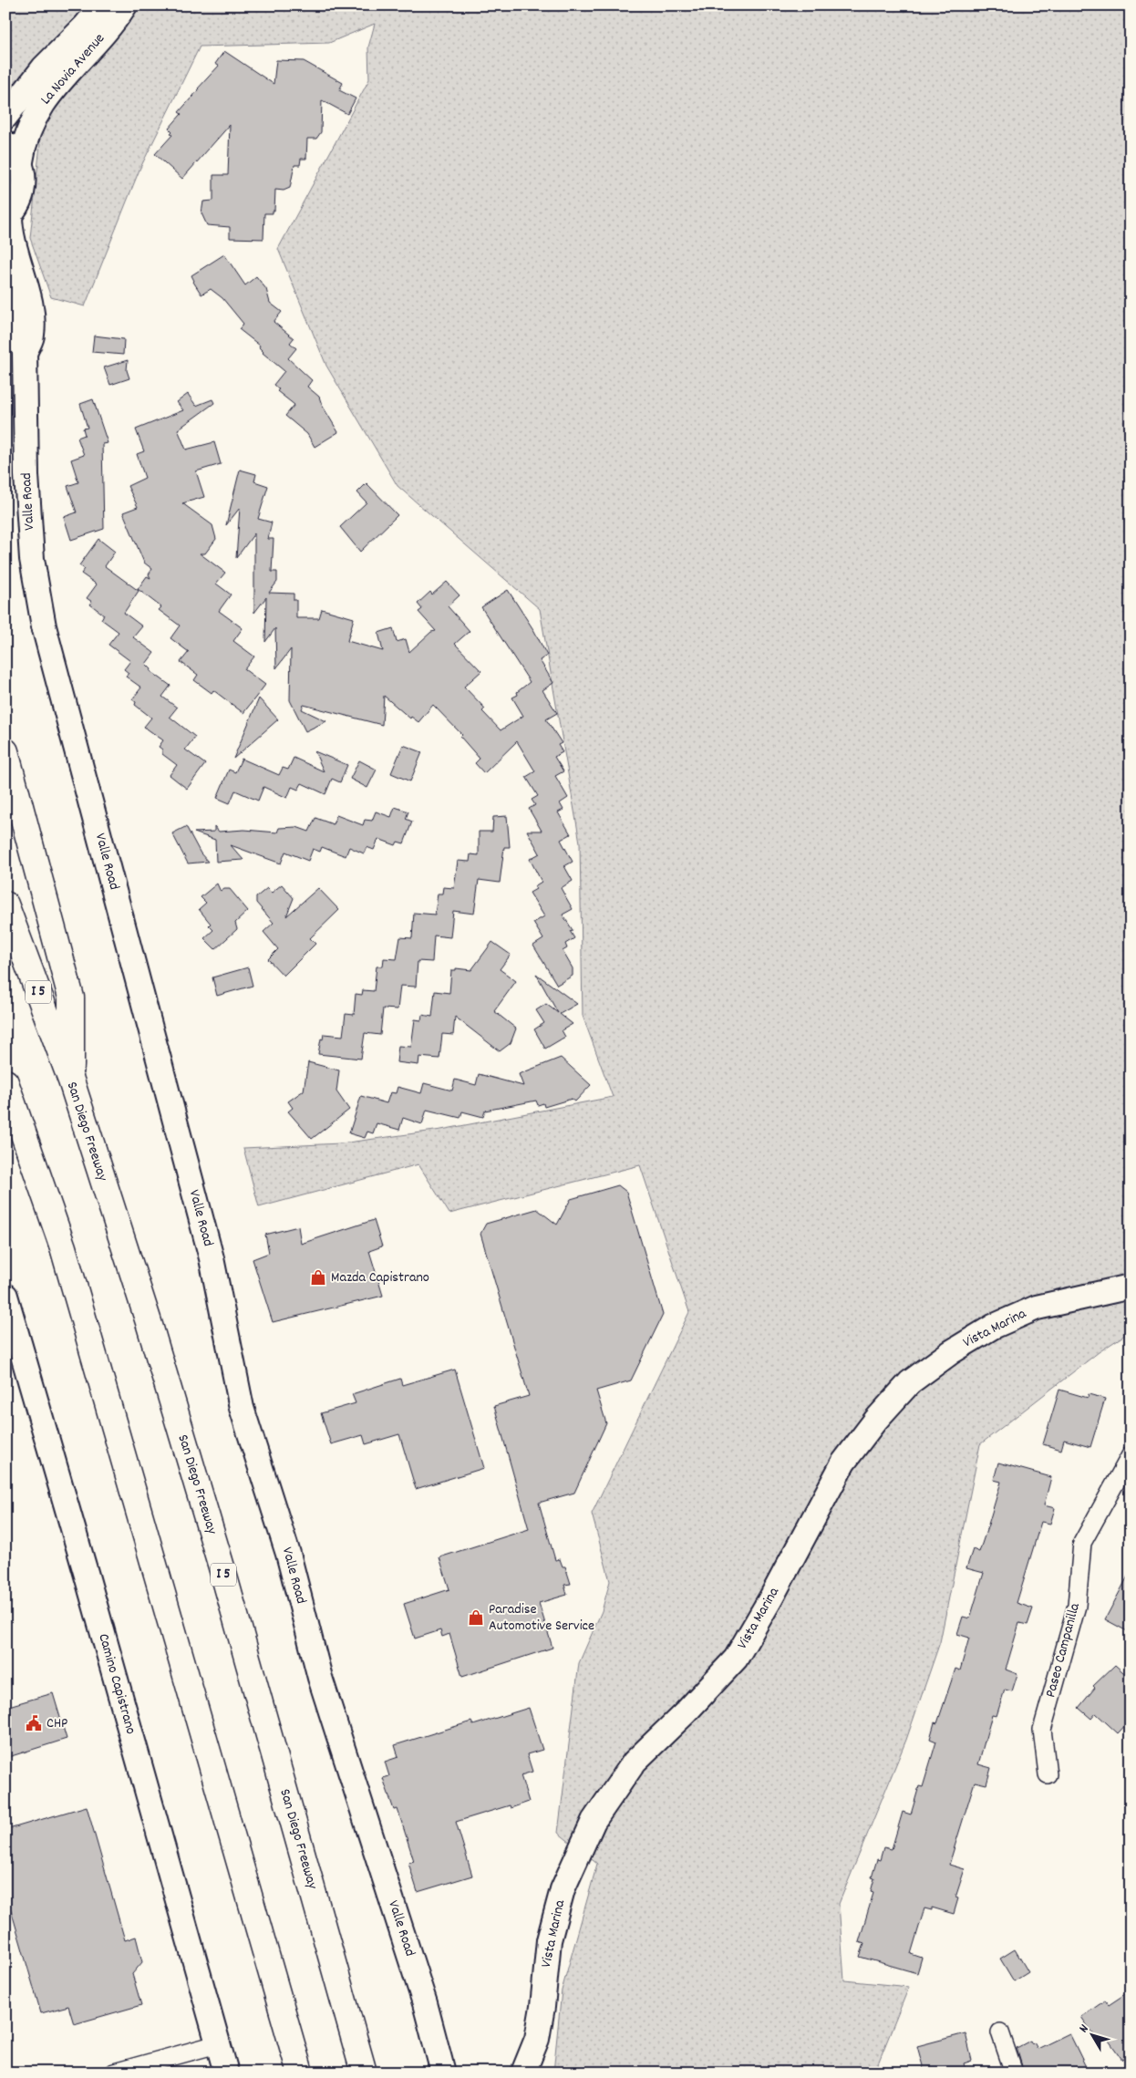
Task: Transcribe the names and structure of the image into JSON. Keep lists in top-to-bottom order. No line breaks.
{"streets":{"highway":["I 5","San Diego Freeway"],"street":["La Novia Avenue","Valle Road","Vista Marina","Paseo Campanilla","Camino Capistrano"]},"crossings":[["La Novia Avenue","Valle Road"]],"places":{"shop":["Mazda Capistrano","Paradise Automotive Service"],"public building":["CHP"]},"north":"top left"}
